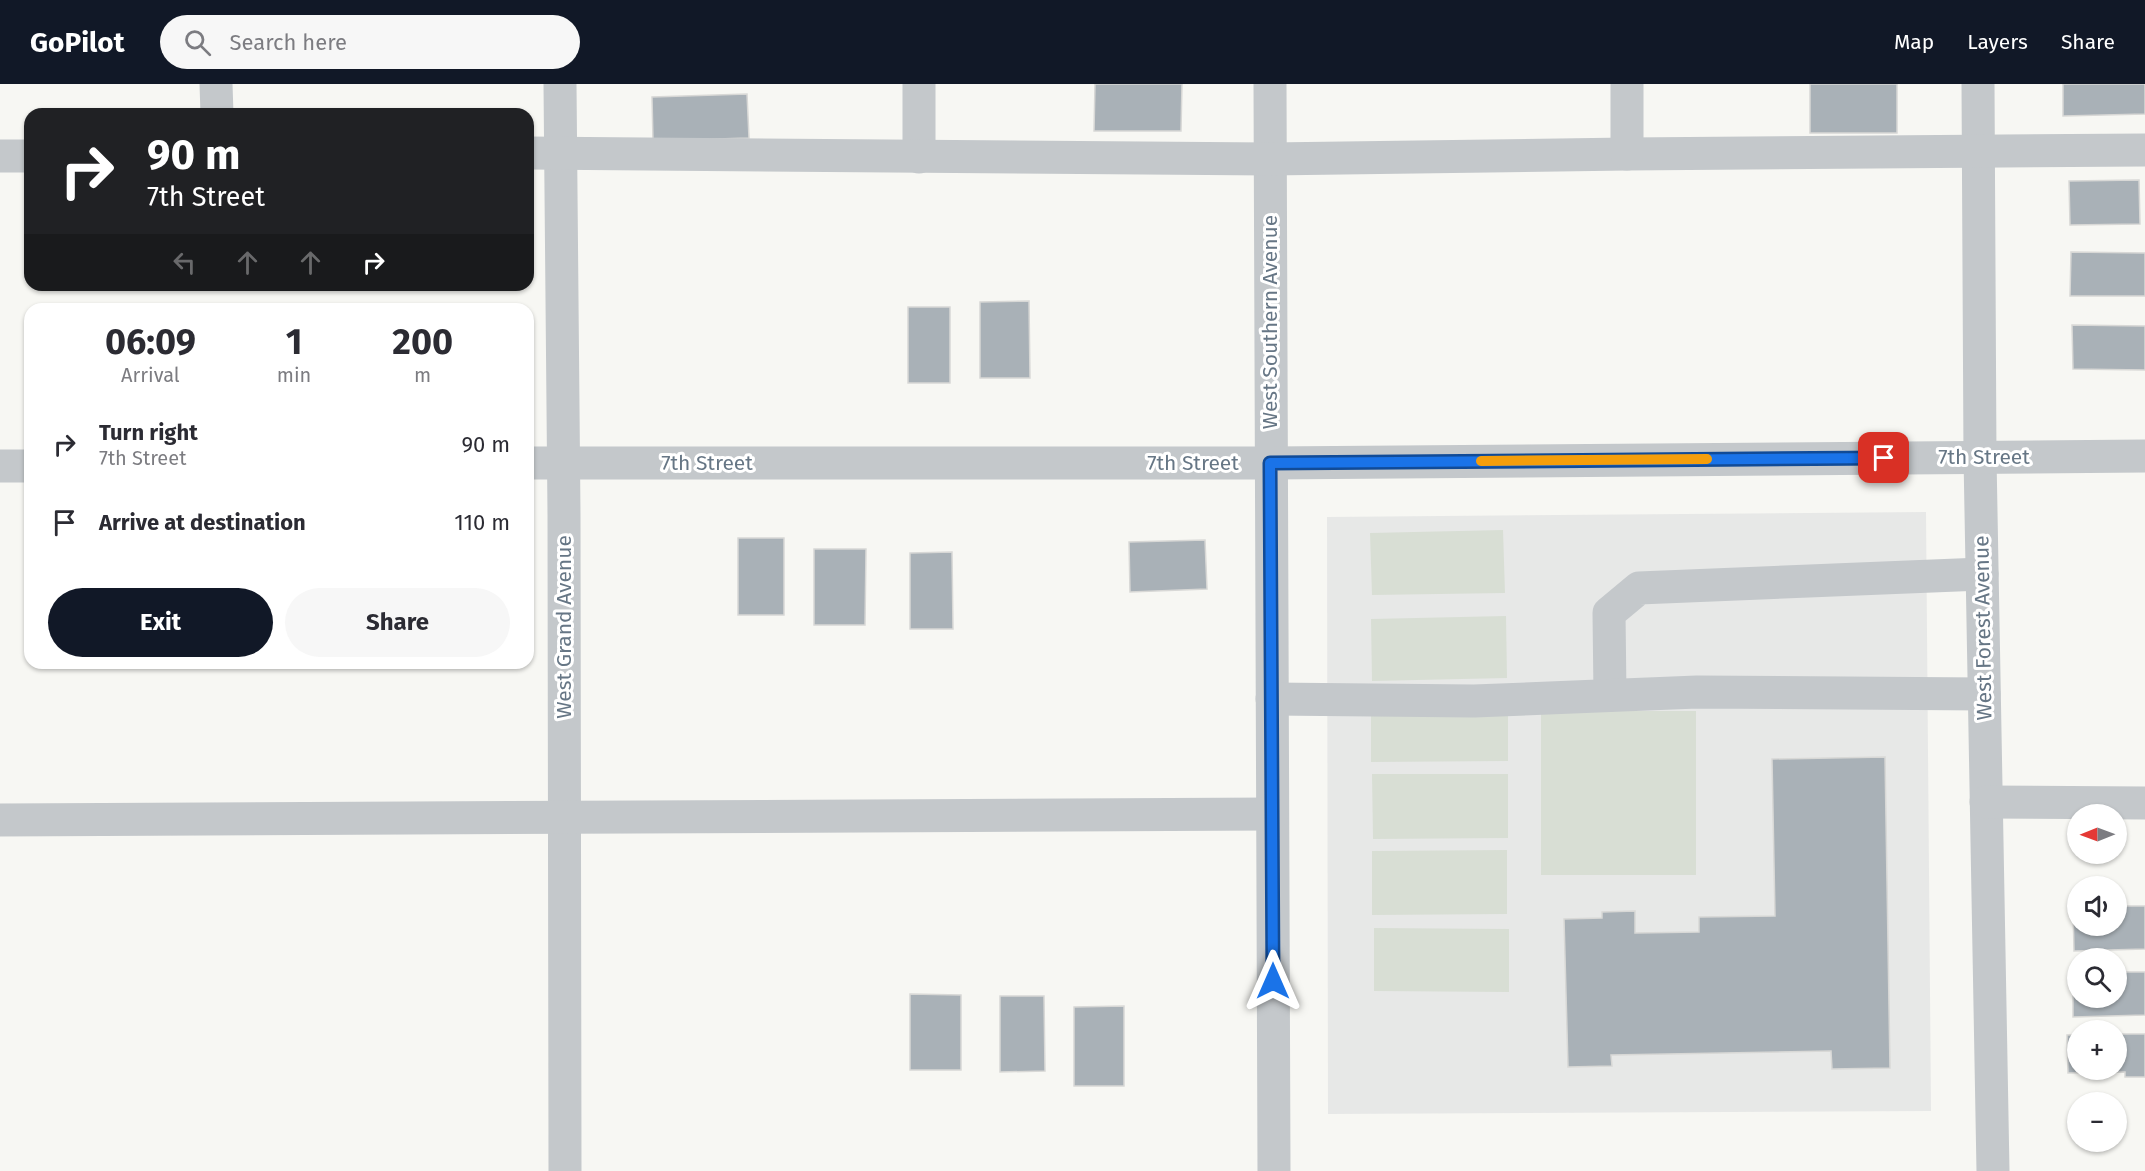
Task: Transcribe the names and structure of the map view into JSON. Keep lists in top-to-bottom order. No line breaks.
{"streets":{"street":["West Southern Avenue","7th Street","West Grand Avenue","West Forest Avenue"]},"crossings":[["West Southern Avenue","7th Street"],["7th Street","West Grand Avenue"],["7th Street","West Forest Avenue"]],"north":"left","page":{"header":"GoPilot","search":"Search here","nav":["Map","Layers","Share"],"turn":["90 m","7th Street"],"eta":["06:09","Arrival","1","min","200","m"],"list":[{"name":"Turn right","note":"7th Street","value":"90 m"},{"name":"Arrive at destination","value":"110 m"}],"buttons":["Exit","Share"],"map_buttons":["+","−"]}}
